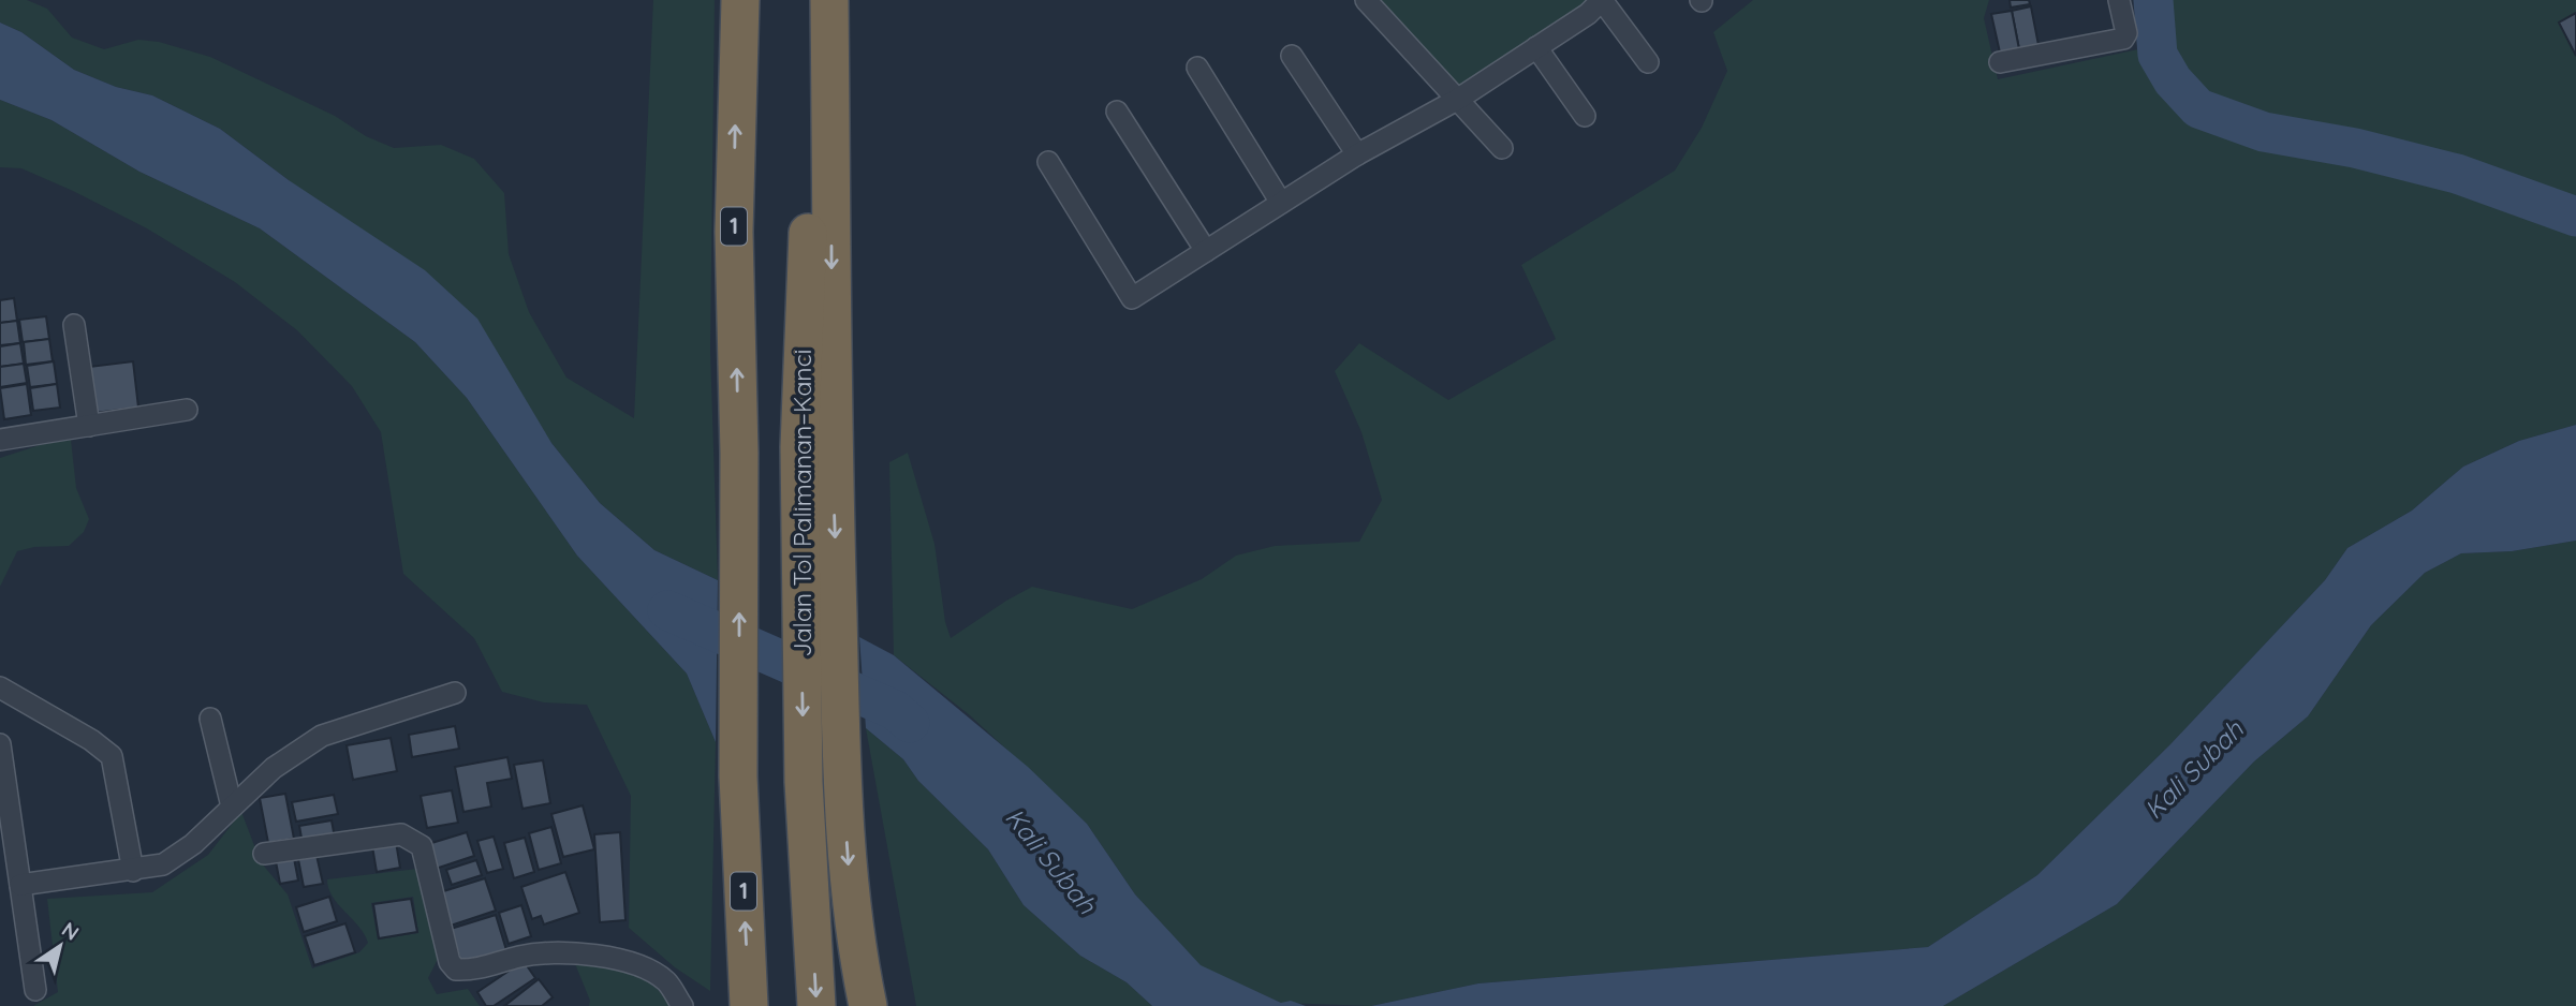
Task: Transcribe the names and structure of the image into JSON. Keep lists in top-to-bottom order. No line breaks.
{"streets":{"highway":["1","Jalan Tol Palimanan–Kanci"]},"water":["Kali Subah"],"north":"top right"}
